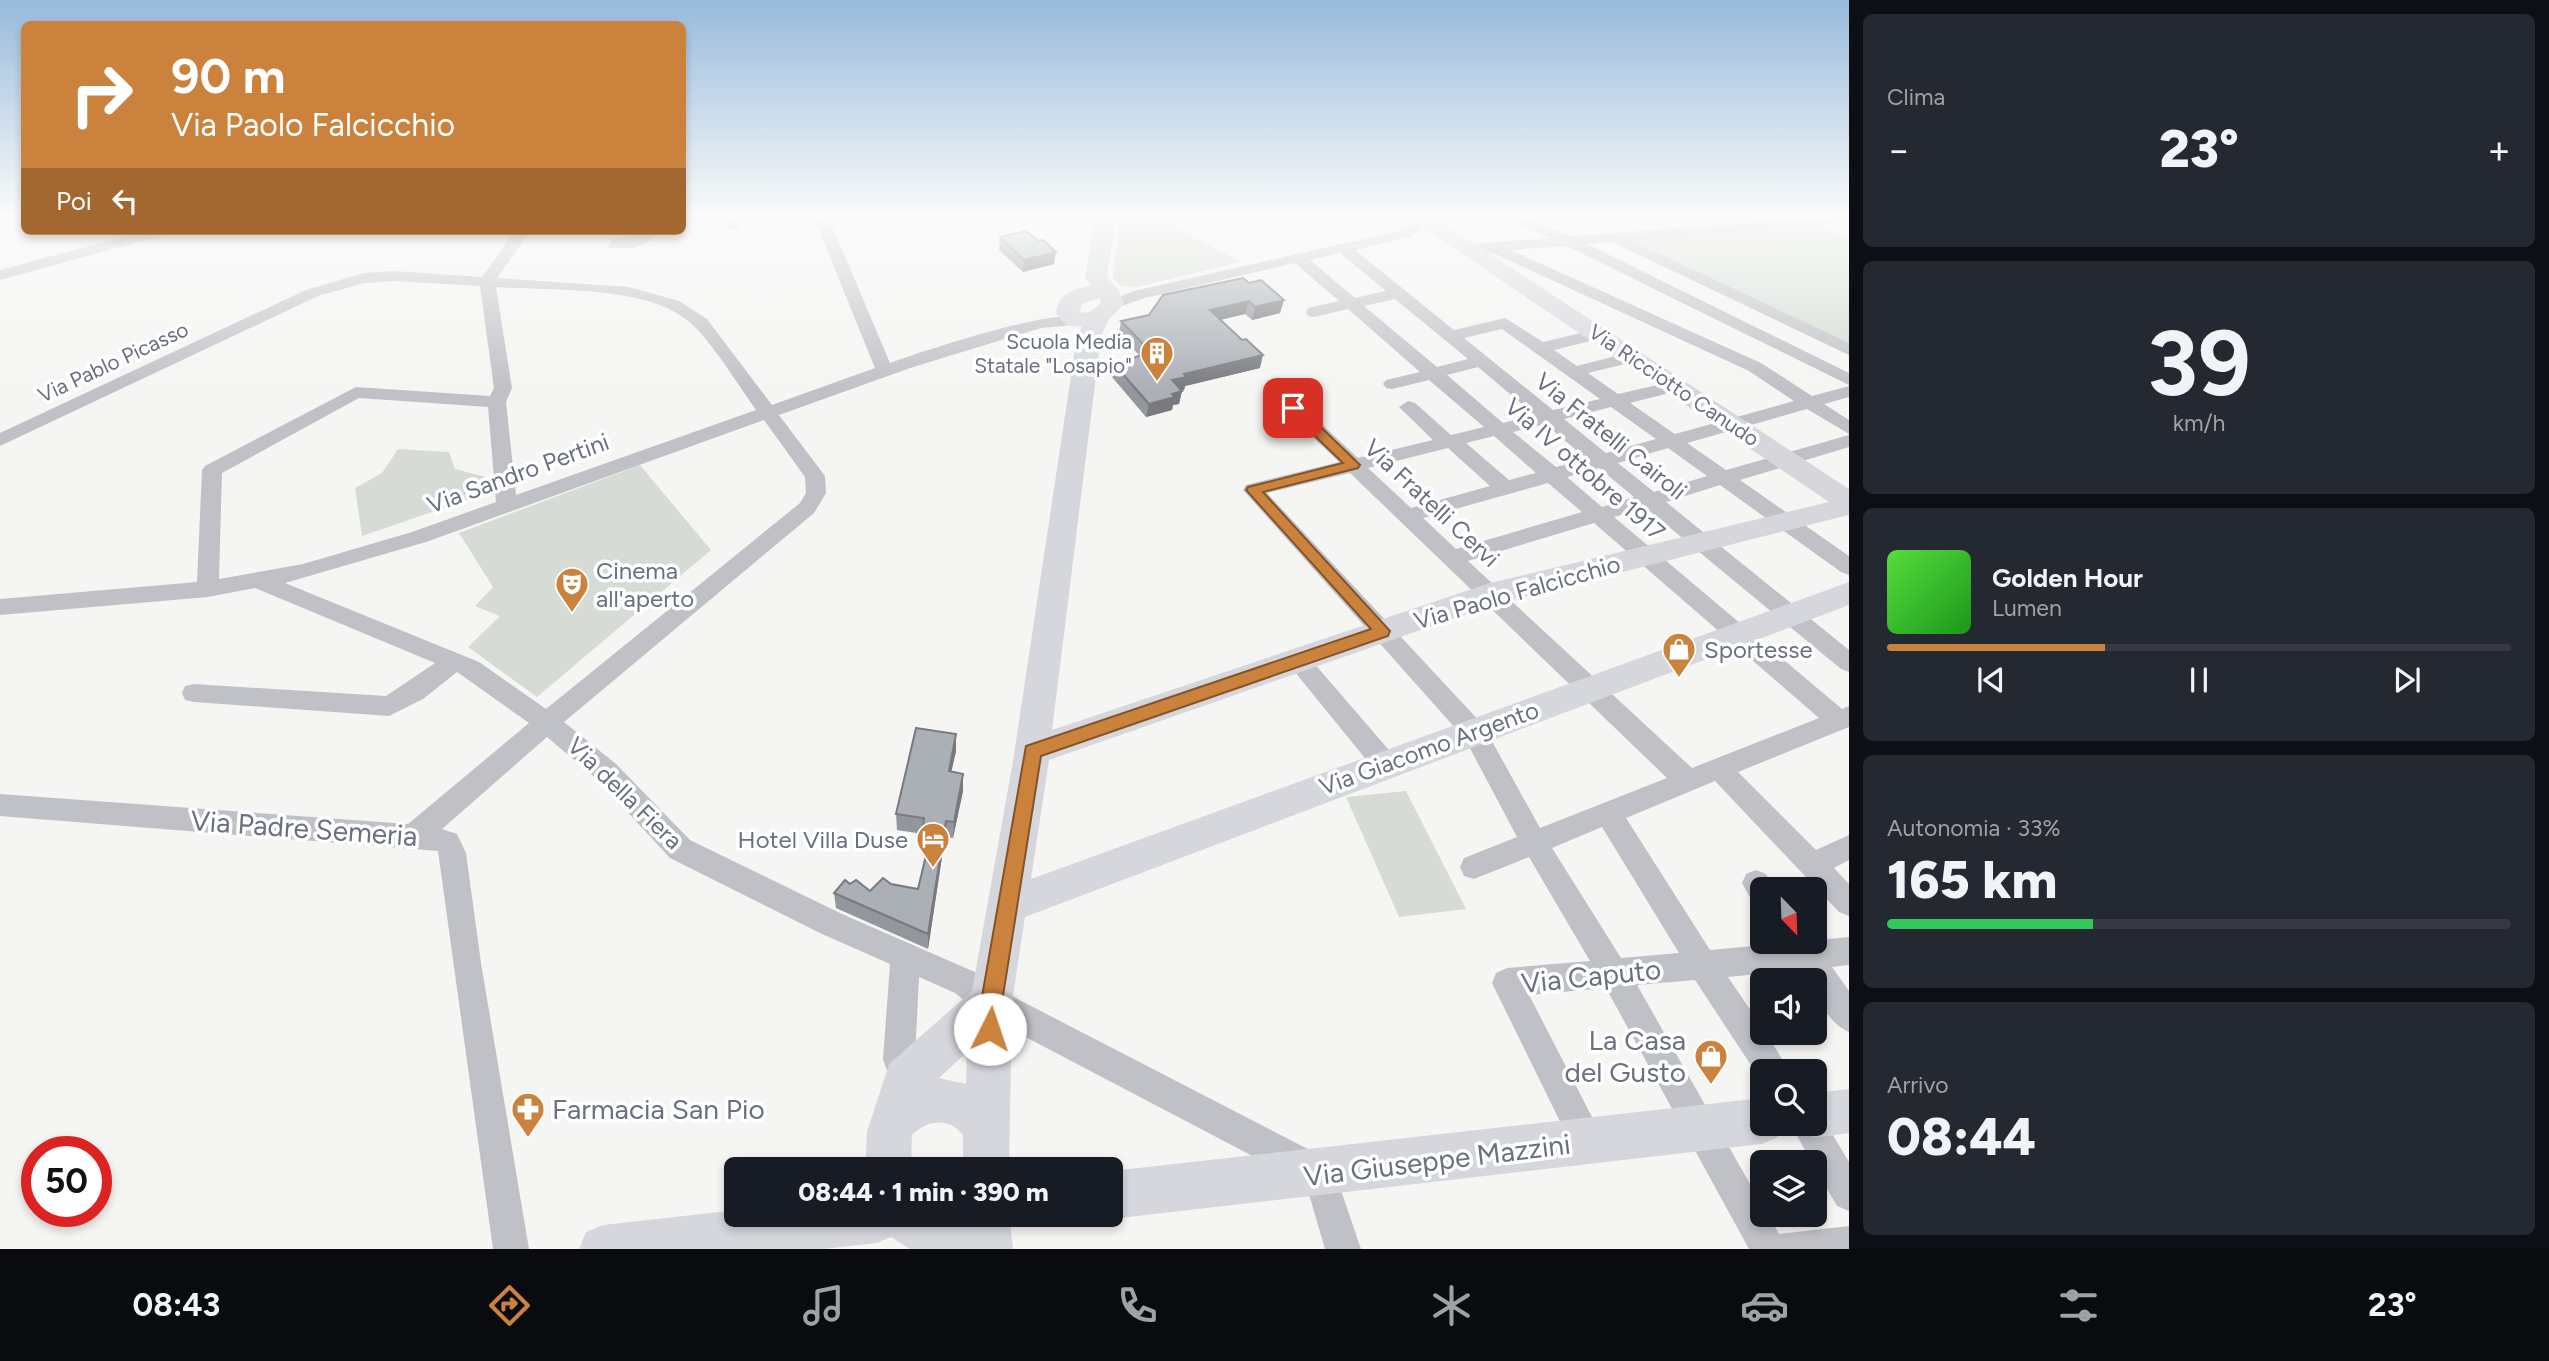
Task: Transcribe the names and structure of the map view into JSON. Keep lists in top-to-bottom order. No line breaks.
{"streets":{"main road":["Via Ricciotto Canudo","Via Paolo Falcicchio","Via Giacomo Argento","Via Giuseppe Mazzini"],"street":["Via Pablo Picasso","Via Fratelli Cairoli","Via IV ottobre 1917","Via Sandro Pertini","Via Fratelli Cervi","Via della Fiera","Via Padre Semeria","Via Caputo"]},"crossings":[["Via Pablo Picasso","Via Sandro Pertini"],["Via Pablo Picasso","Via della Fiera"],["Via Ricciotto Canudo","Via Paolo Falcicchio"],["Via Fratelli Cairoli","Via Paolo Falcicchio"],["Via Fratelli Cairoli","Via Giacomo Argento"],["Via IV ottobre 1917","Via Paolo Falcicchio"],["Via IV ottobre 1917","Via Giacomo Argento"],["Via Sandro Pertini","Via della Fiera"],["Via Fratelli Cervi","Via Paolo Falcicchio"],["Via Fratelli Cervi","Via Giacomo Argento"],["Via della Fiera","Via Giuseppe Mazzini"],["Via Caputo","Via Giuseppe Mazzini"]],"places":{"building":["Scuola Media Statale \"Losapio\""],"theatre":["Cinema all'aperto"],"shop":["Sportesse","La Casa del Gusto"],"hotel":["Hotel Villa Duse"],"pharmacy":["Farmacia San Pio"]},"north":"bottom right","page":{"tile":["Clima",["39","km/h"],["Autonomia · 33%","165 km"],["Arrivo","08:44"]],"turn":["90 m","Via Paolo Falcicchio"],"heat":["−","23°","+"],"then":"Poi","song":["Golden Hour","Lumen"],"limit":"50","trip":"08:44 · 1 min · 390 m","tabs":["08:43","23°"]}}
